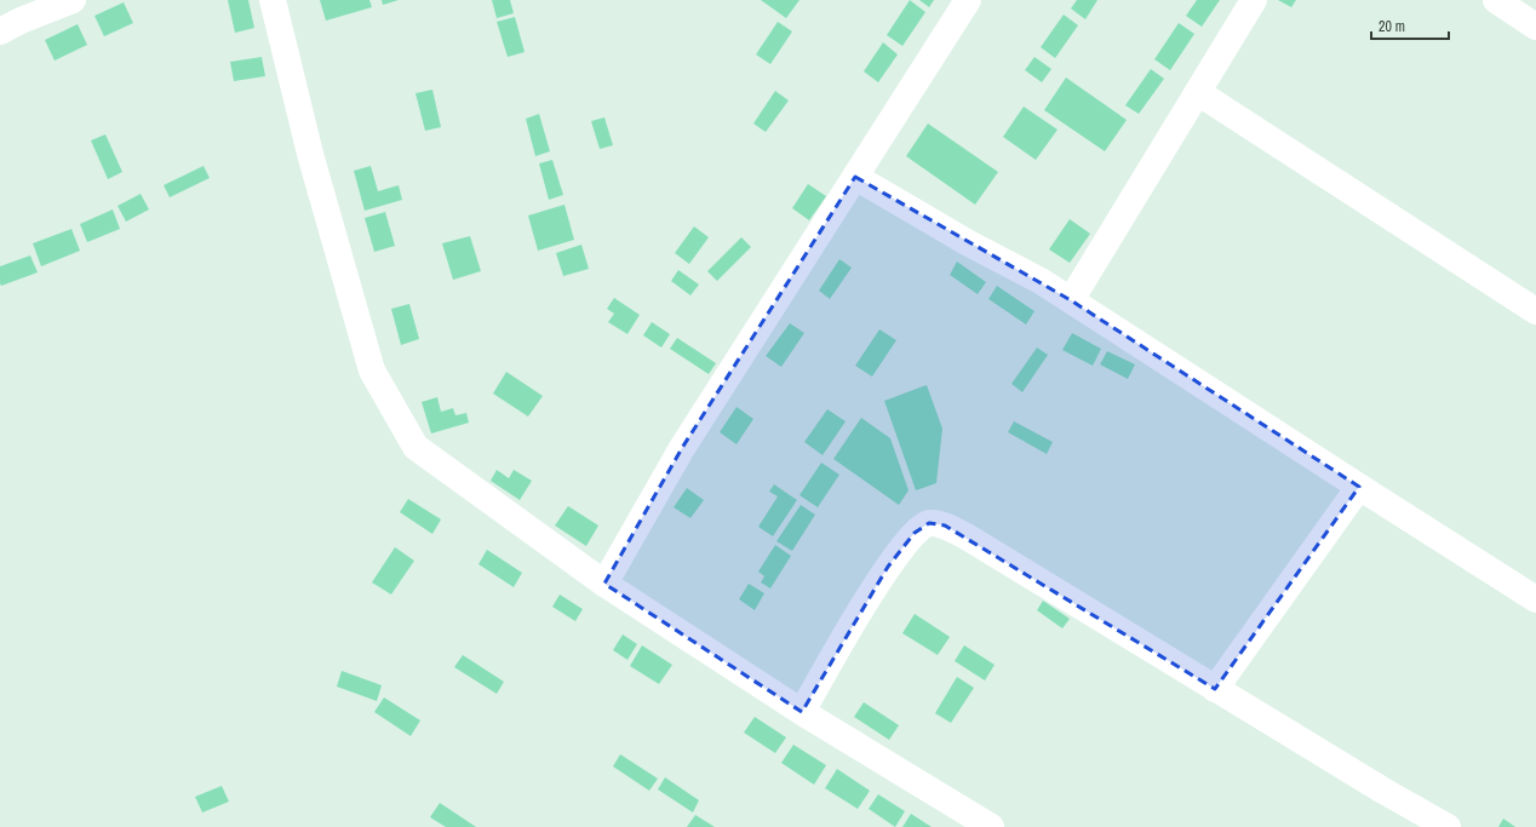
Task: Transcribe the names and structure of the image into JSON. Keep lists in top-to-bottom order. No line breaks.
{"scale_bar":"20 m"}
